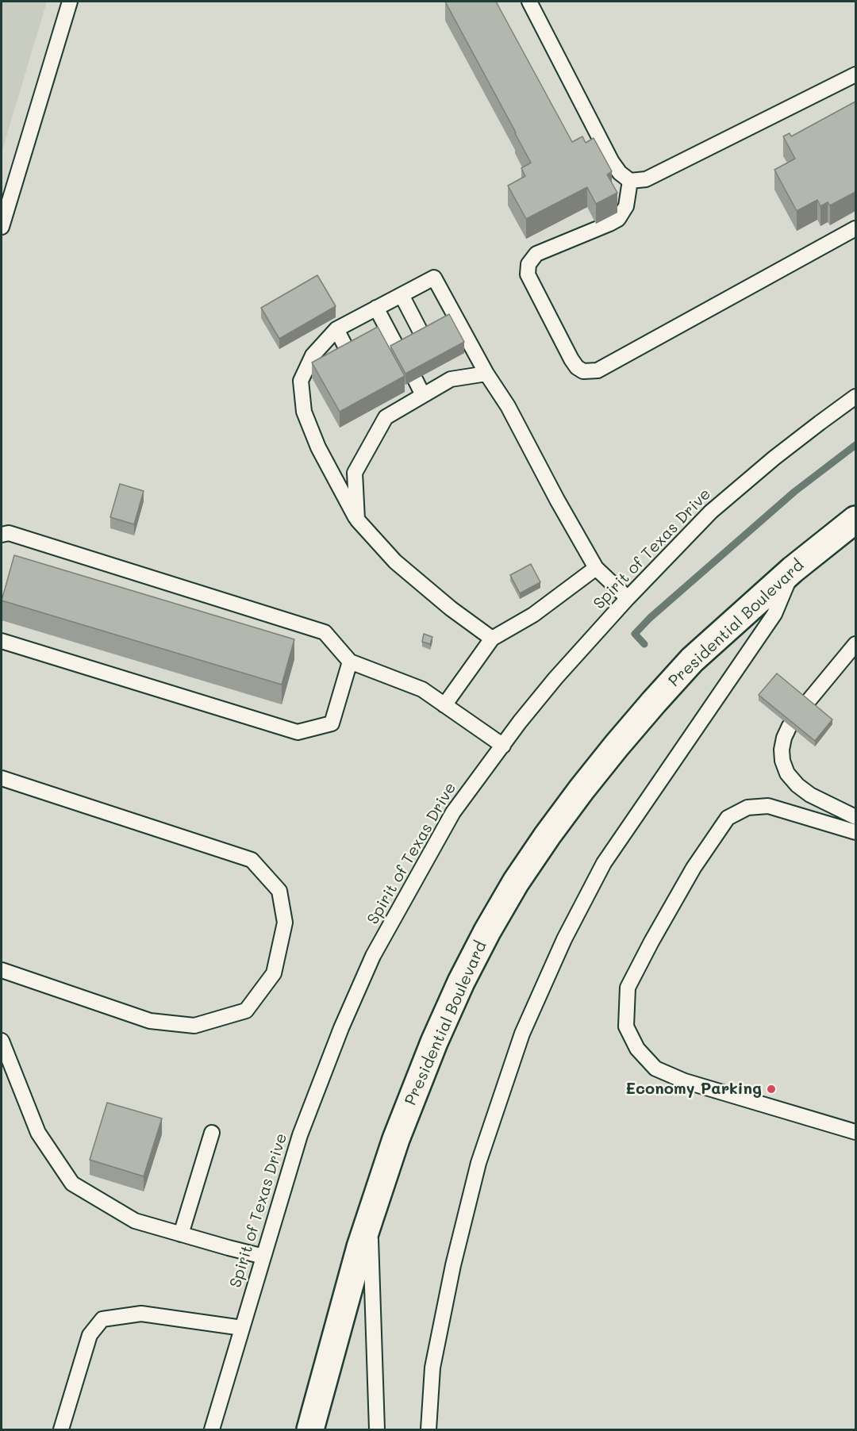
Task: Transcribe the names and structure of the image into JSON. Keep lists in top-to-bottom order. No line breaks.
{"streets":{"main road":["Presidential Boulevard"],"lane":["Spirit of Texas Drive"]},"places":["Economy Parking"]}
